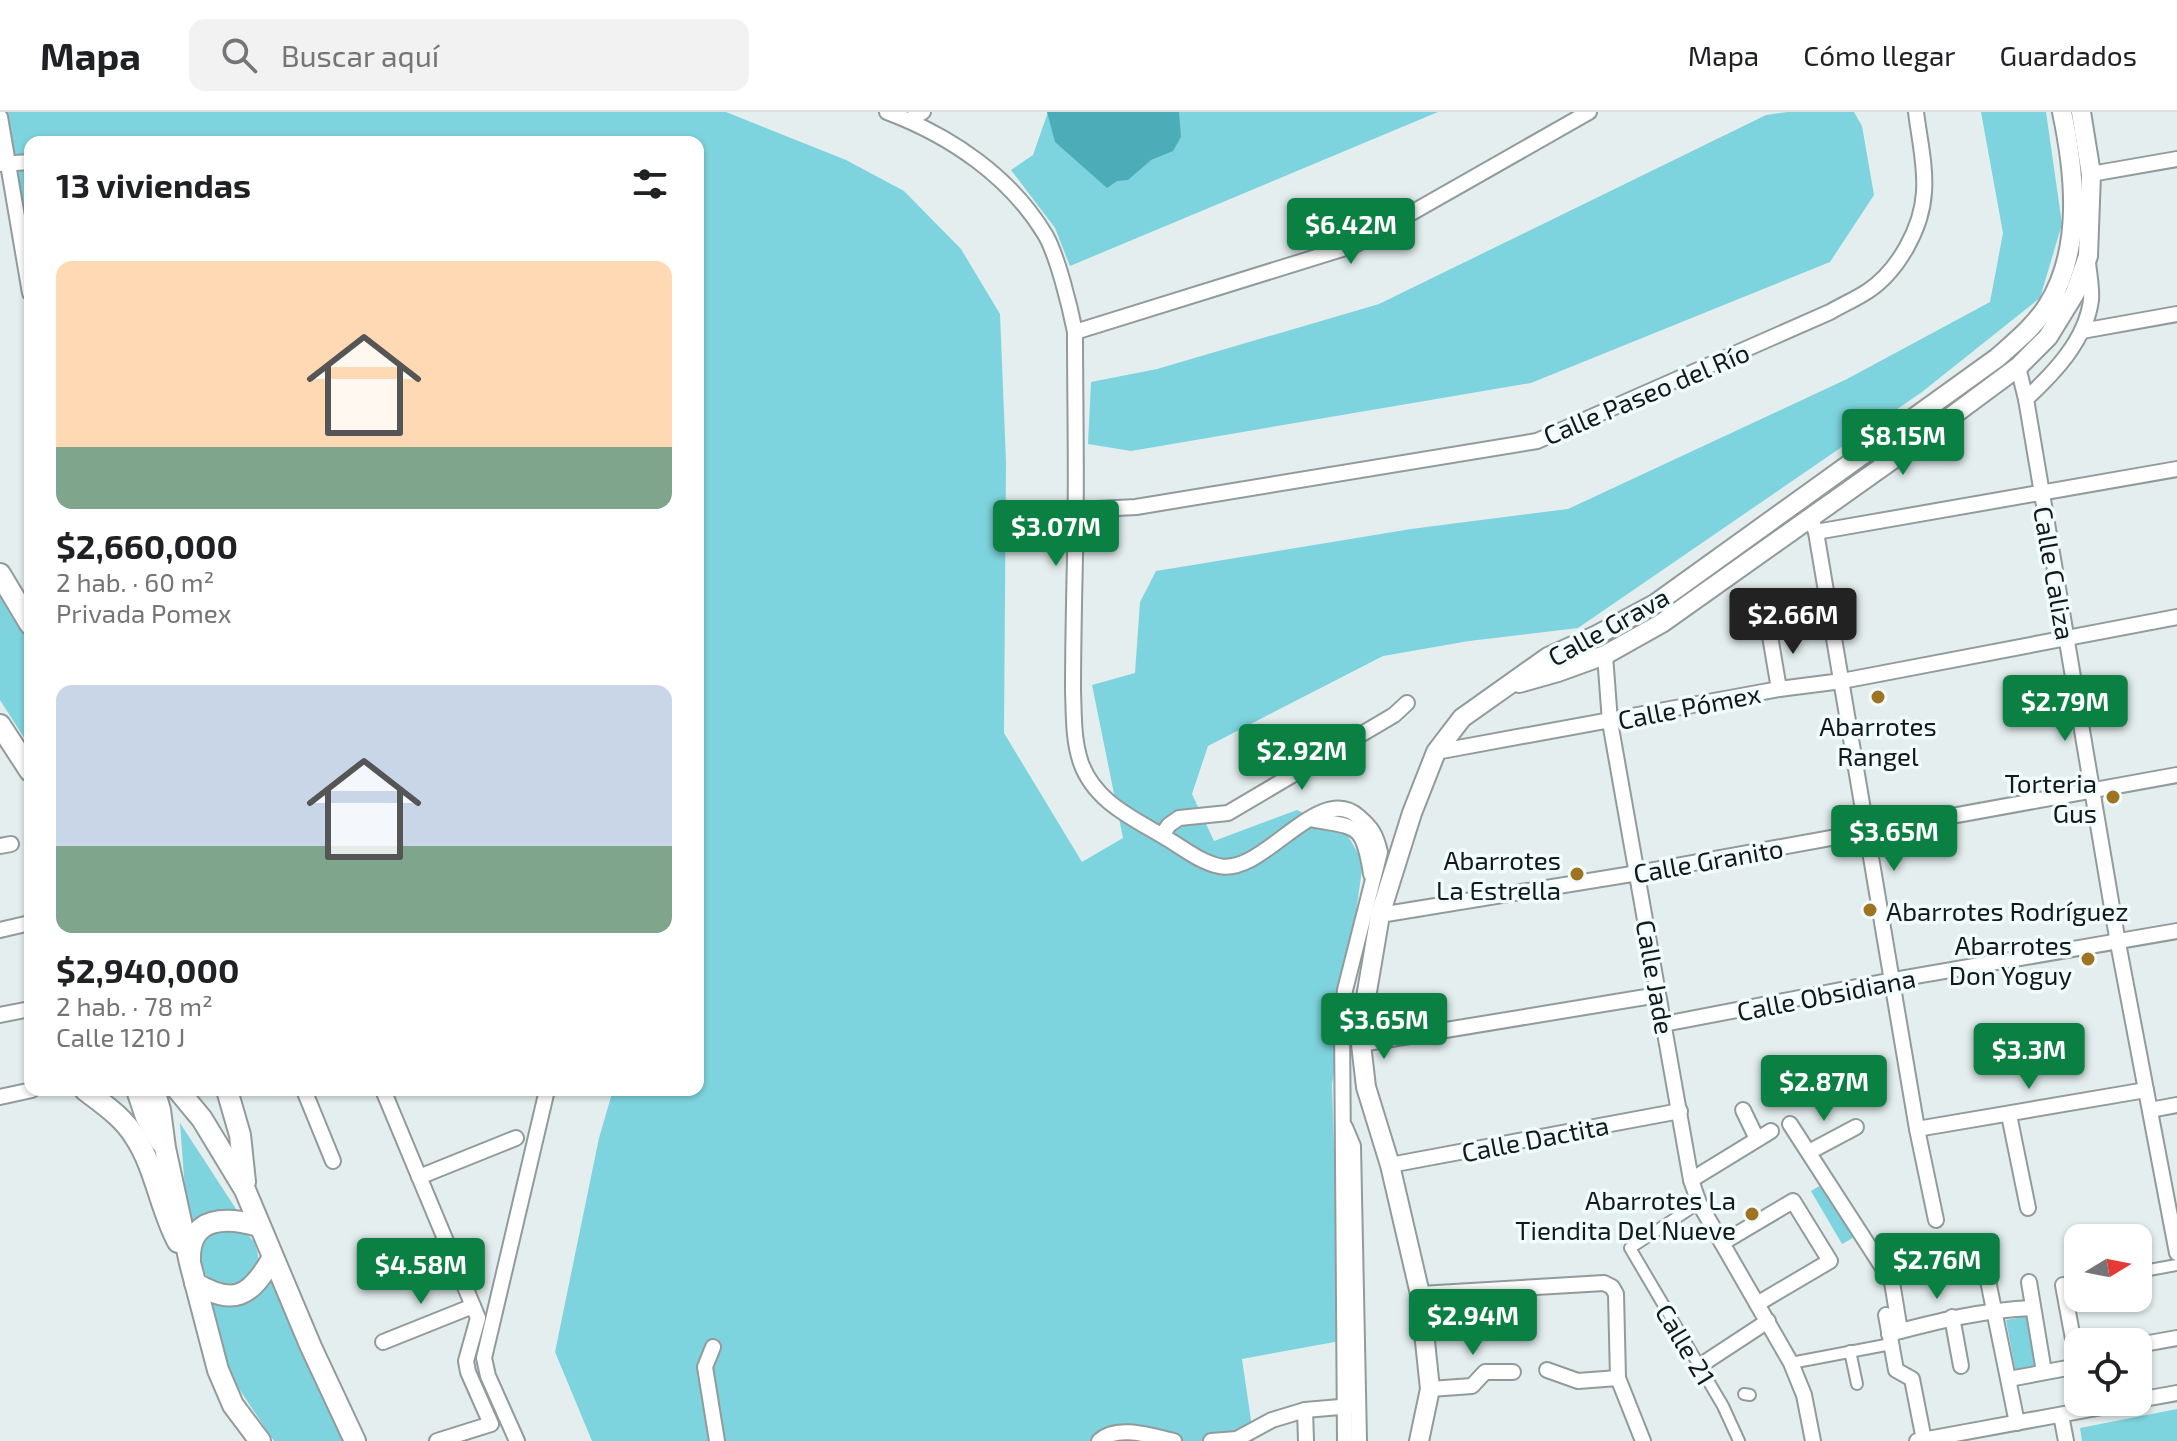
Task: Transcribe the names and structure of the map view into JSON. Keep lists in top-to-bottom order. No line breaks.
{"streets":{"main road":["Calle Grava"],"street":["Calle Paseo del Río","Calle Caliza","Calle Pómex","Calle Granito","Calle Jade","Calle Obsidiana","Calle Dactita","Calle 21"]},"crossings":[["Calle Caliza","Calle Grava"],["Calle Caliza","Calle Pómex"],["Calle Caliza","Calle Granito"],["Calle Caliza","Calle Obsidiana"],["Calle Grava","Calle Pómex"],["Calle Grava","Calle Granito"],["Calle Grava","Calle Jade"],["Calle Grava","Calle Dactita"],["Calle Pómex","Calle Jade"],["Calle Granito","Calle Jade"],["Calle Jade","Calle Obsidiana"],["Calle Jade","Calle Dactita"],["Calle Jade","Calle 21"]],"places":["Abarrotes Rangel","Torteria Gus","Abarrotes La Estrella","Abarrotes Rodríguez","Abarrotes Don Yoguy","Abarrotes La Tiendita Del Nueve"],"north":"right","page":{"header":"Mapa","search":"Buscar aquí","nav":["Mapa","Cómo llegar","Guardados"],"heading":"13 viviendas","price":["$6.42M","$8.15M","$3.07M","$2.66M","$2.79M","$2.92M","$3.65M","$3.65M","$3.3M","$2.87M","$2.76M","$4.58M","$2.94M"],"list":[{"name":"$2,660,000","note":"2 hab. · 60 m² · Privada Pomex"},{"name":"$2,940,000","note":"2 hab. · 78 m² · Calle 1210 J"}]}}
